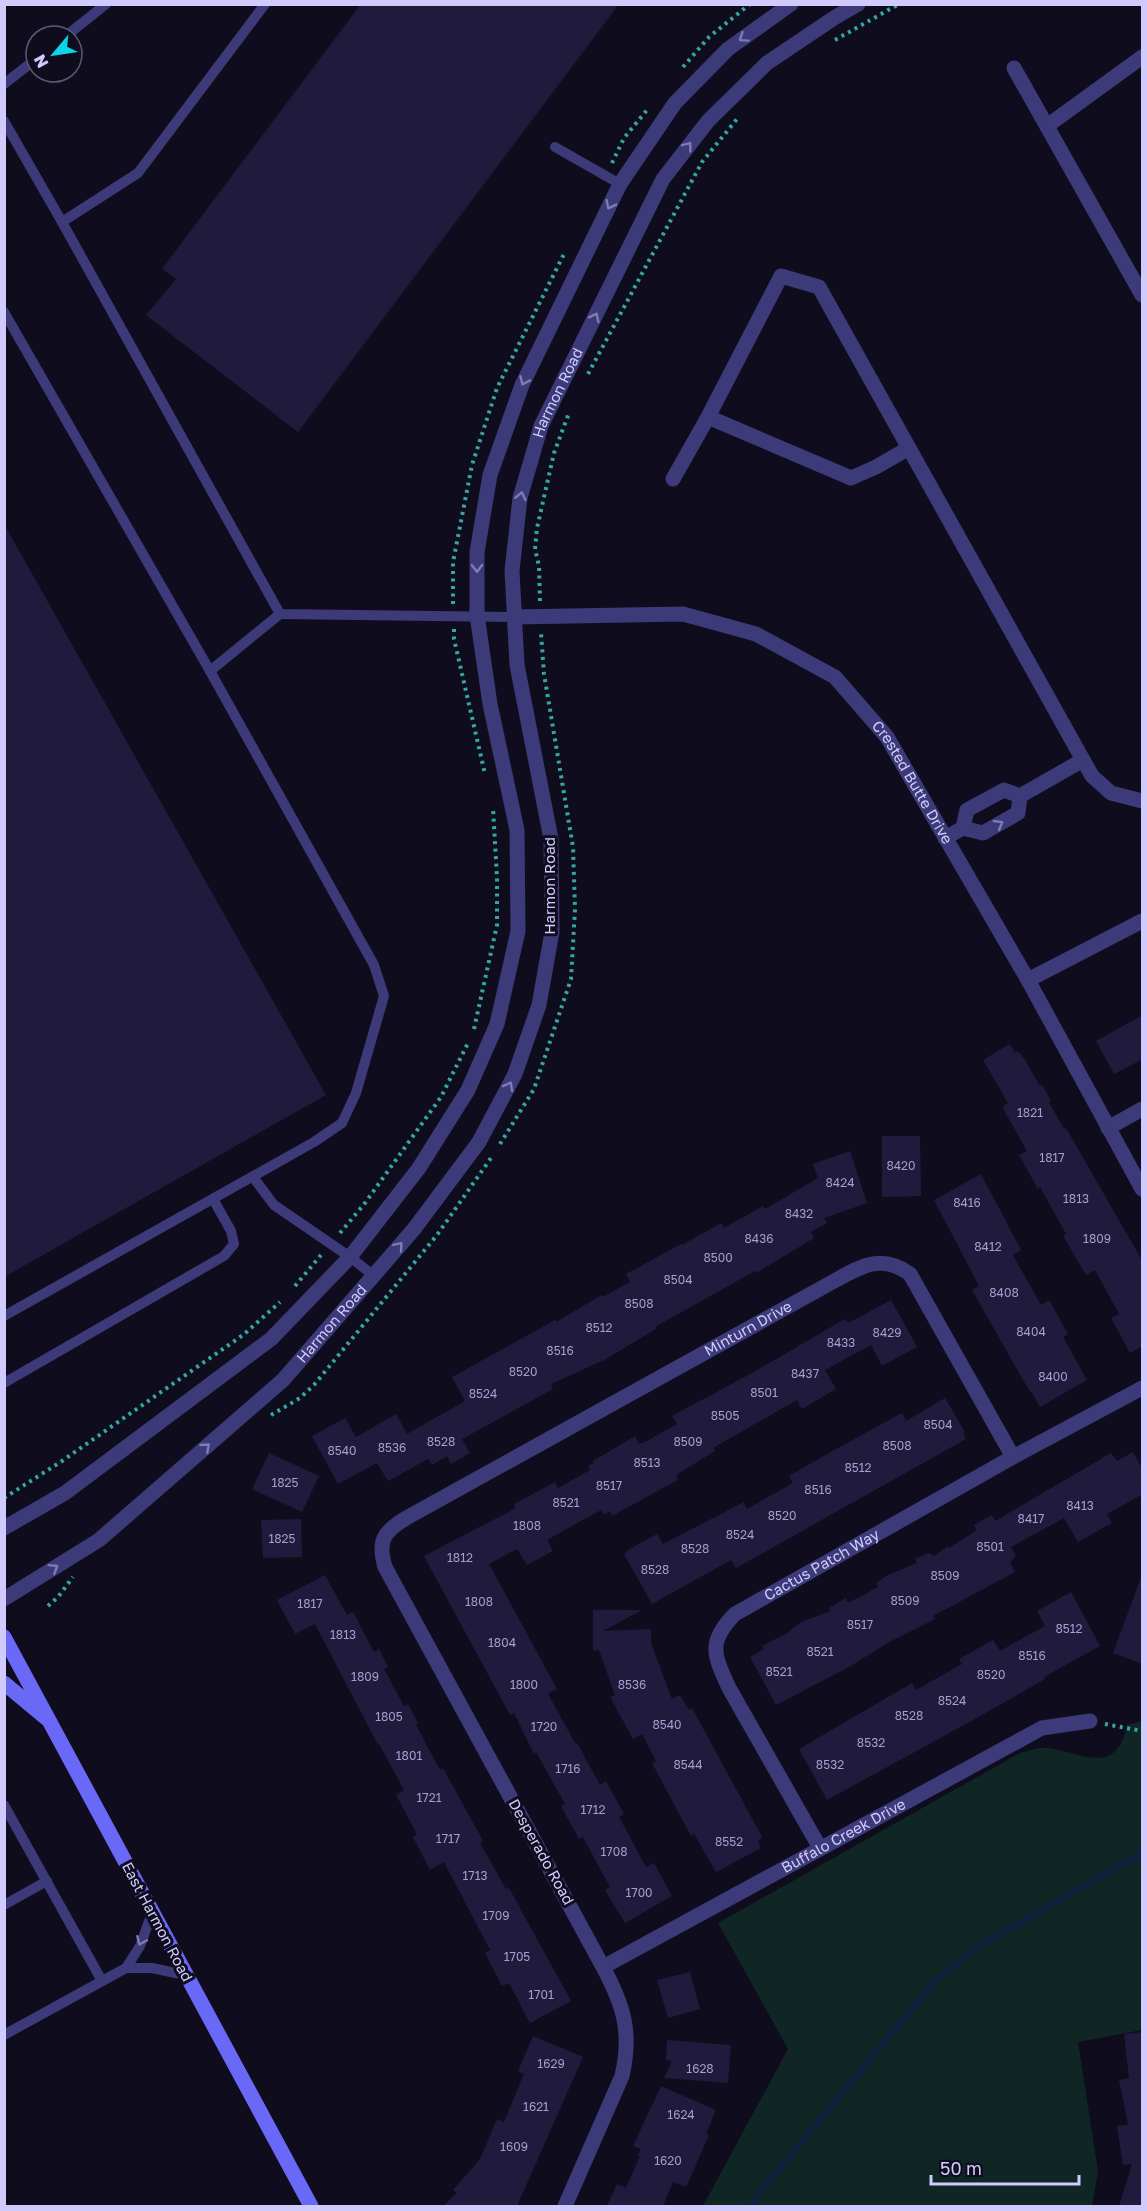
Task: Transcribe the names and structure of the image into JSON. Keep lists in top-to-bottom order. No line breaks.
{"streets":{"main road":["East Harmon Road"],"street":["Harmon Road","Crested Butte Drive","Minturn Drive","Cactus Patch Way","Buffalo Creek Drive","Desperado Road"]},"crossings":[["Harmon Road","Crested Butte Drive"],["Minturn Drive","Cactus Patch Way"],["Minturn Drive","Desperado Road"],["Cactus Patch Way","Buffalo Creek Drive"],["Buffalo Creek Drive","Desperado Road"]],"house_numbers":["1821","1817","8420","8424","1813","8416","8432","8436","1809","8412","8500","8504","8408","8508","8512","8404","8429","8433","8516","8520","8437","8400","8501","8524","8505","8504","8528","8509","8508","8536","8540","8513","8512","1825","8517","8516","8521","8413","8520","8417","1808","8524","1825","8501","8528","1812","8528","8509","8509","1808","1817","8517","8512","1813","1804","8521","8516","8521","8520","1809","1800","8536","8524","8528","1805","8540","1720","8532","1801","8544","8532","1716","1721","1712","1717","8552","1708","1713","1700","1709","1705","1701","1629","1628","1621","1624","1609","1620"],"scale_bar":"50 m","north":"bottom left"}
